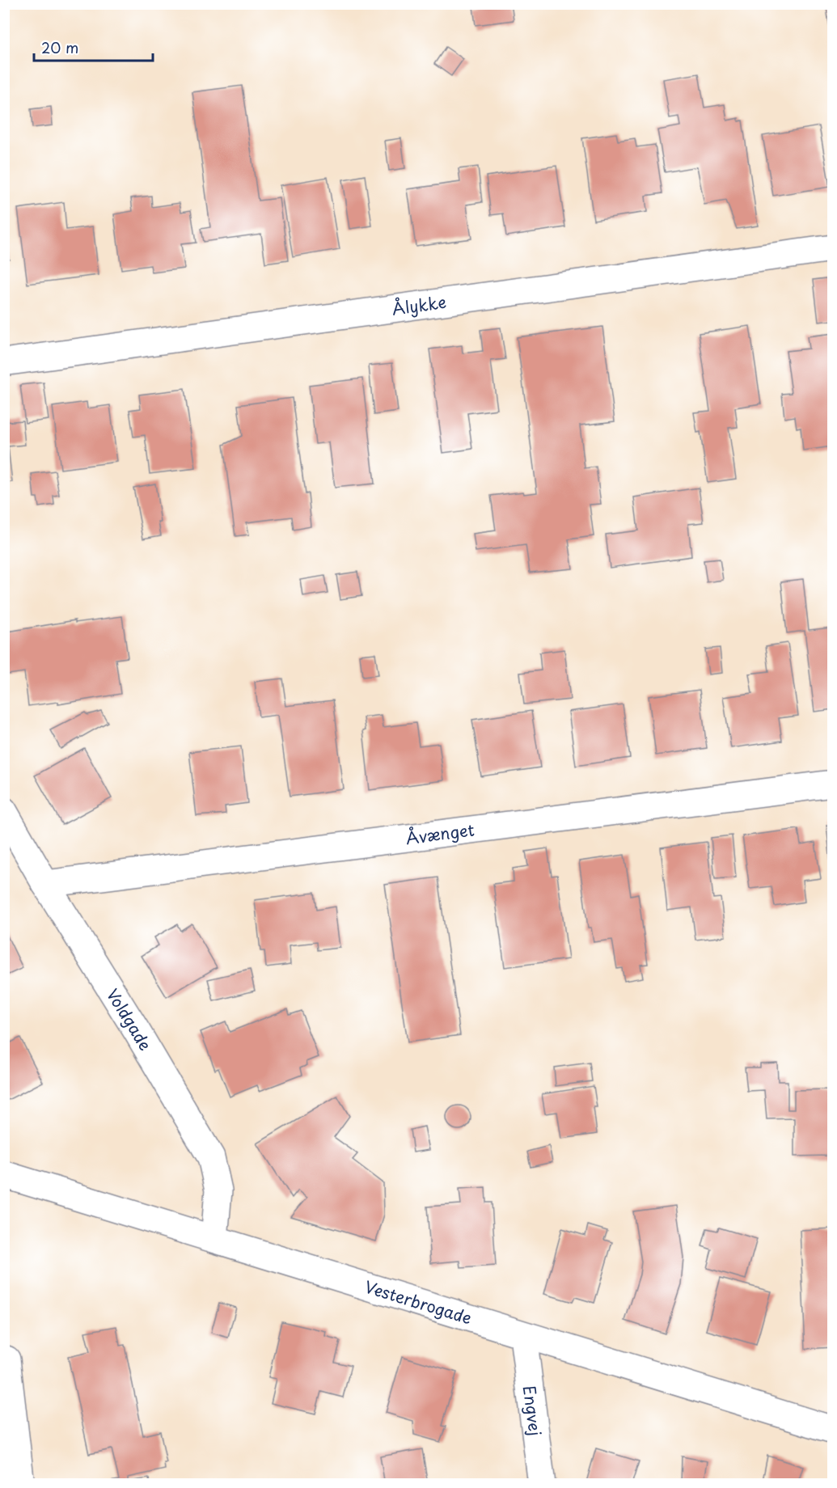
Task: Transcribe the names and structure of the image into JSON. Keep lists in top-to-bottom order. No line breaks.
{"streets":{"street":["Ålykke","Åvænget","Voldgade","Vesterbrogade","Engvej"]},"crossings":[["Åvænget","Voldgade"],["Voldgade","Vesterbrogade"],["Vesterbrogade","Engvej"]],"scale_bar":"20 m"}
